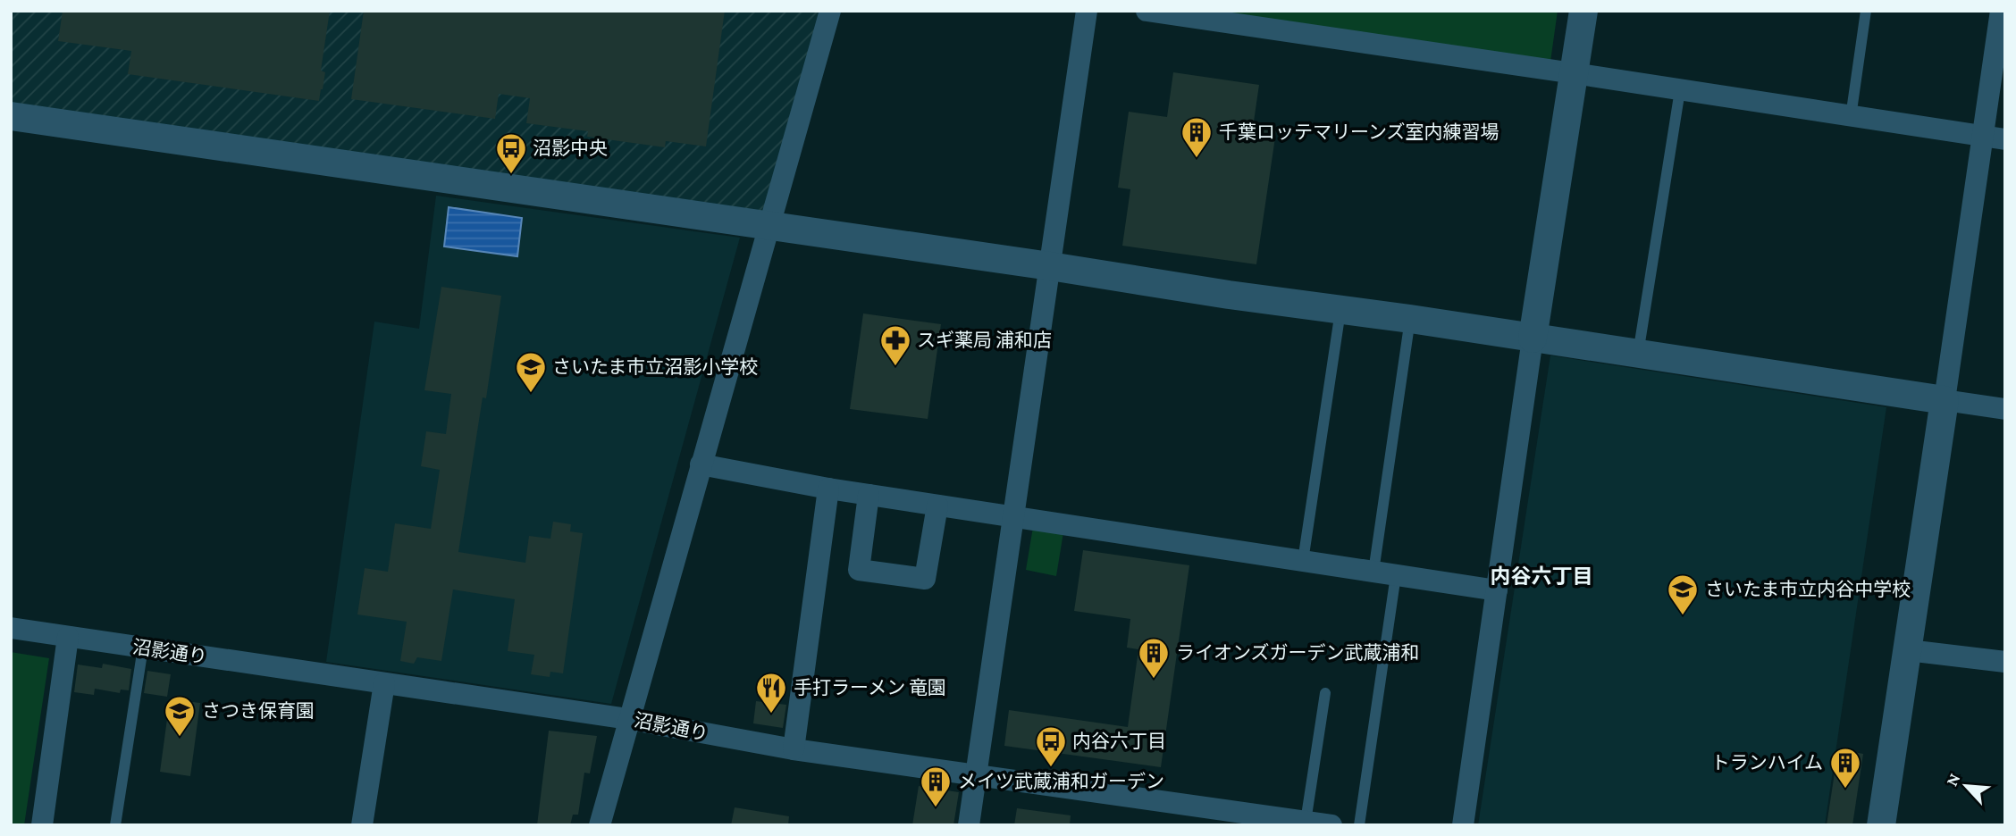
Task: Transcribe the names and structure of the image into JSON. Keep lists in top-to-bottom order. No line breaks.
{"streets":{"street":["沼影通り"]},"districts":["内谷六丁目"],"places":{"building":["千葉ロッテマリーンズ室内練習場","ライオンズガーデン武蔵浦和","トランハイム","メイツ武蔵浦和ガーデン"],"bus stop":["沼影中央","内谷六丁目"],"pharmacy":["スギ薬局 浦和店"],"school or university":["さいたま市立沼影小学校","さいたま市立内谷中学校","さつき保育園"],"restaurant":["手打ラーメン 竜園"]},"north":"top left"}
